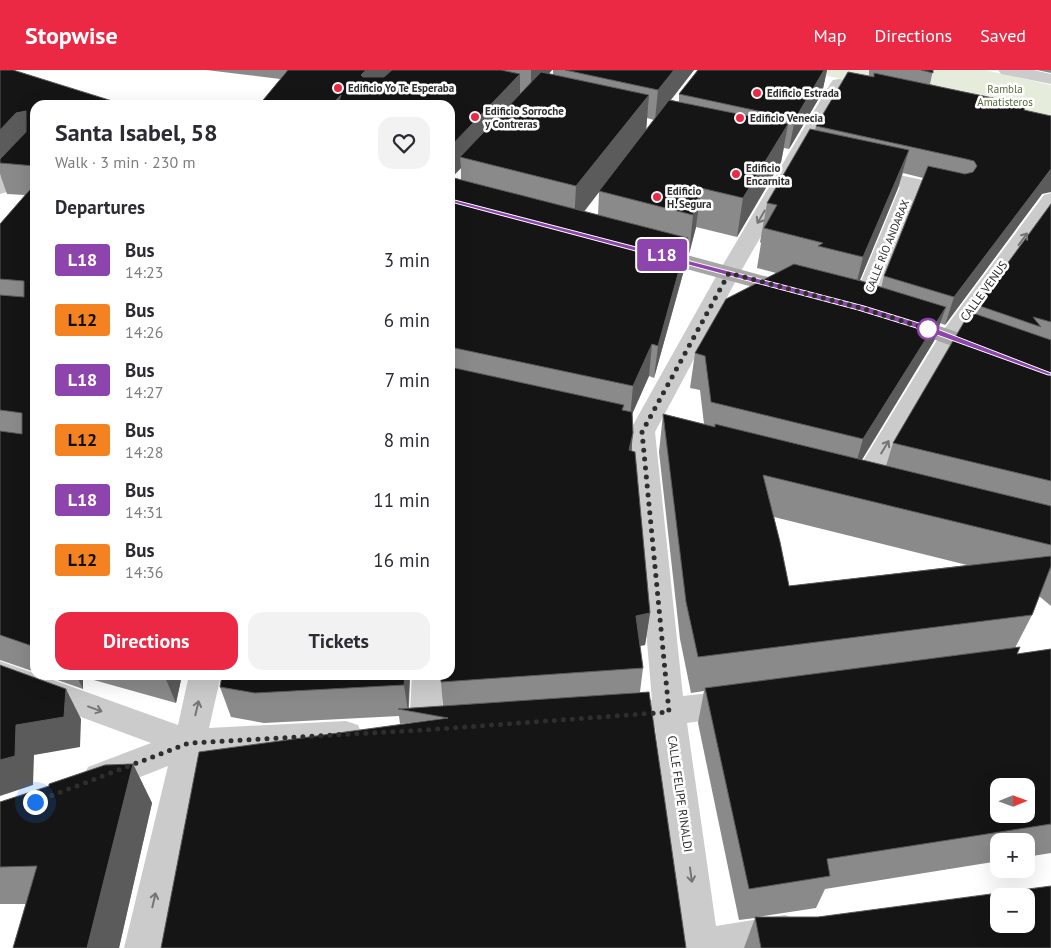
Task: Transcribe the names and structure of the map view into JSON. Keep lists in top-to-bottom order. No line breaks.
{"streets":{"street":["CALLE RÍO ANDARAX","CALLE VENUS","CALLE FELIPE RINALDI"]},"one_way":["CALLE FELIPE RINALDI"],"parks":["Rambla Amatisteros"],"places":["Edificio Yo Te Esperaba","Edificio Estrada","Edificio Sorroche y Contreras","Edificio Venecia","Edificio Encarnita","Edificio H. Segura"],"lines":["bus line L18"],"north":"right","page":{"header":"Stopwise","nav":["Map","Directions","Saved"],"on_map":"L18","heading":[["Santa Isabel, 58","Walk · 3 min · 230 m"],"Departures"],"list":[{"mark":"L18","name":"Bus","note":"14:23","value":"3 min"},{"mark":"L12","name":"Bus","note":"14:26","value":"6 min"},{"mark":"L18","name":"Bus","note":"14:27","value":"7 min"},{"mark":"L12","name":"Bus","note":"14:28","value":"8 min"},{"mark":"L18","name":"Bus","note":"14:31","value":"11 min"},{"mark":"L12","name":"Bus","note":"14:36","value":"16 min"}],"buttons":["Directions","Tickets"],"map_buttons":["+","−"]}}
